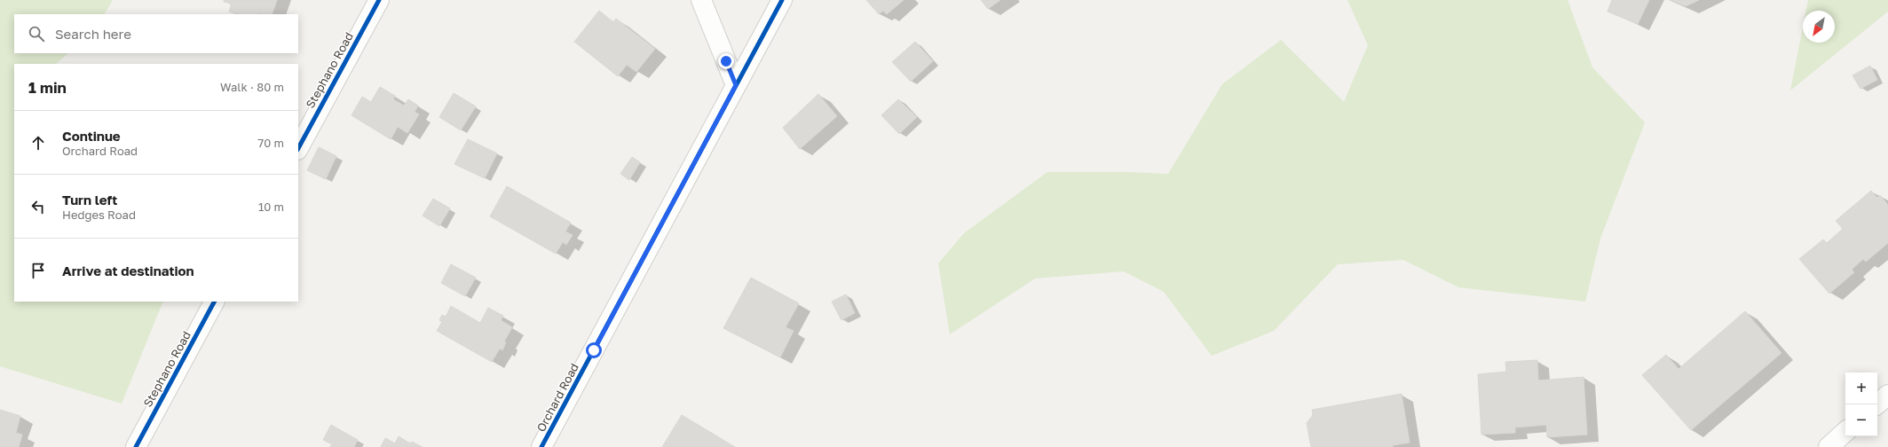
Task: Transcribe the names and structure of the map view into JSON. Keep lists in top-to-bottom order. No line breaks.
{"streets":{"street":["Stephano Road","Orchard Road"]},"north":"bottom left","page":{"search":"Search here","heading":["1 min","Walk · 80 m"],"list":[["Continue","Orchard Road","70 m"],["Turn left","Hedges Road","10 m"],"Arrive at destination"],"map_buttons":["+","−"]}}
